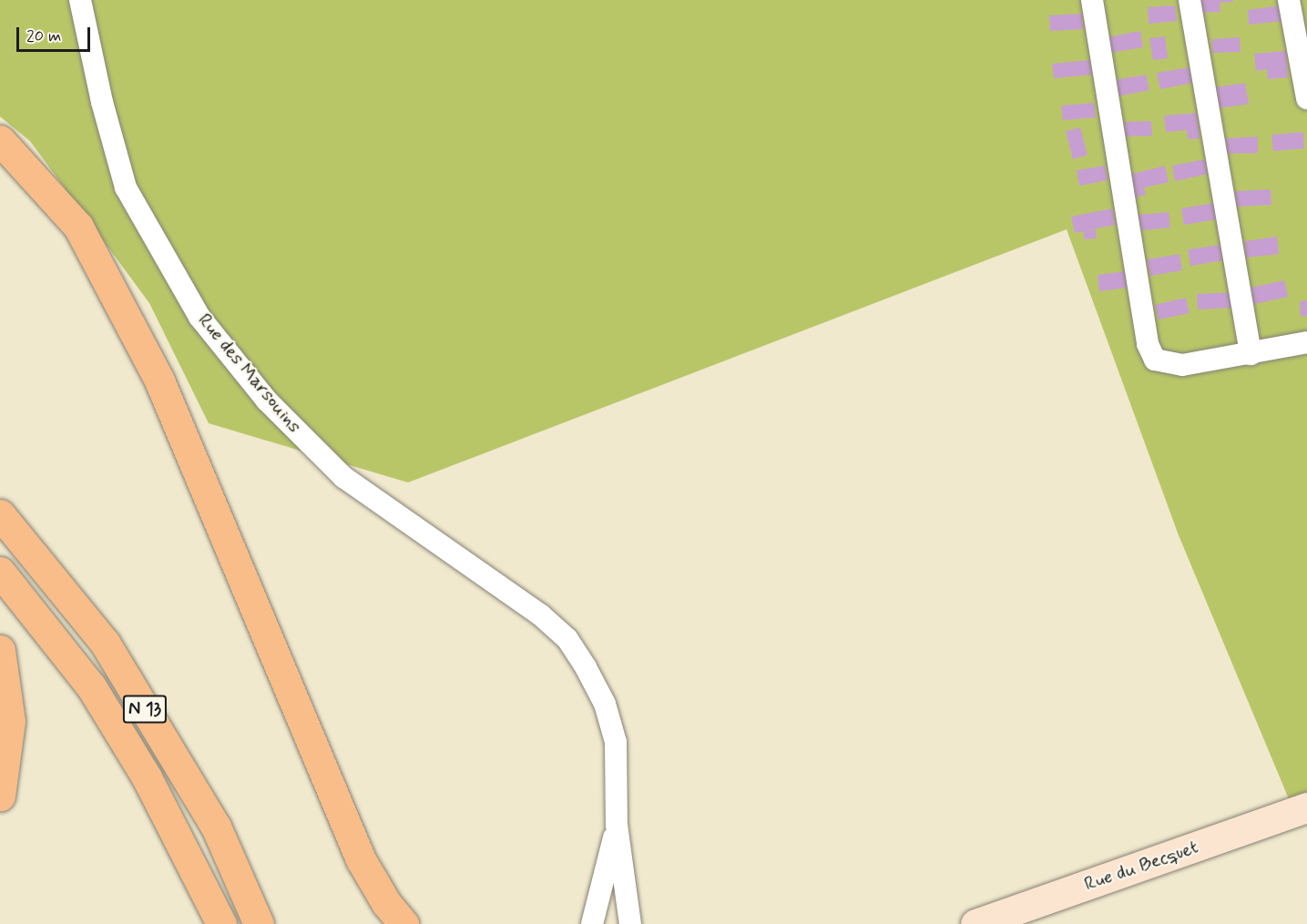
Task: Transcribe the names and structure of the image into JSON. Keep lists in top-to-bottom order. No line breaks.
{"streets":{"highway":["N 13"],"main road":["Rue du Becquet"],"street":["Rue des Marsouins"]},"scale_bar":"20 m"}
